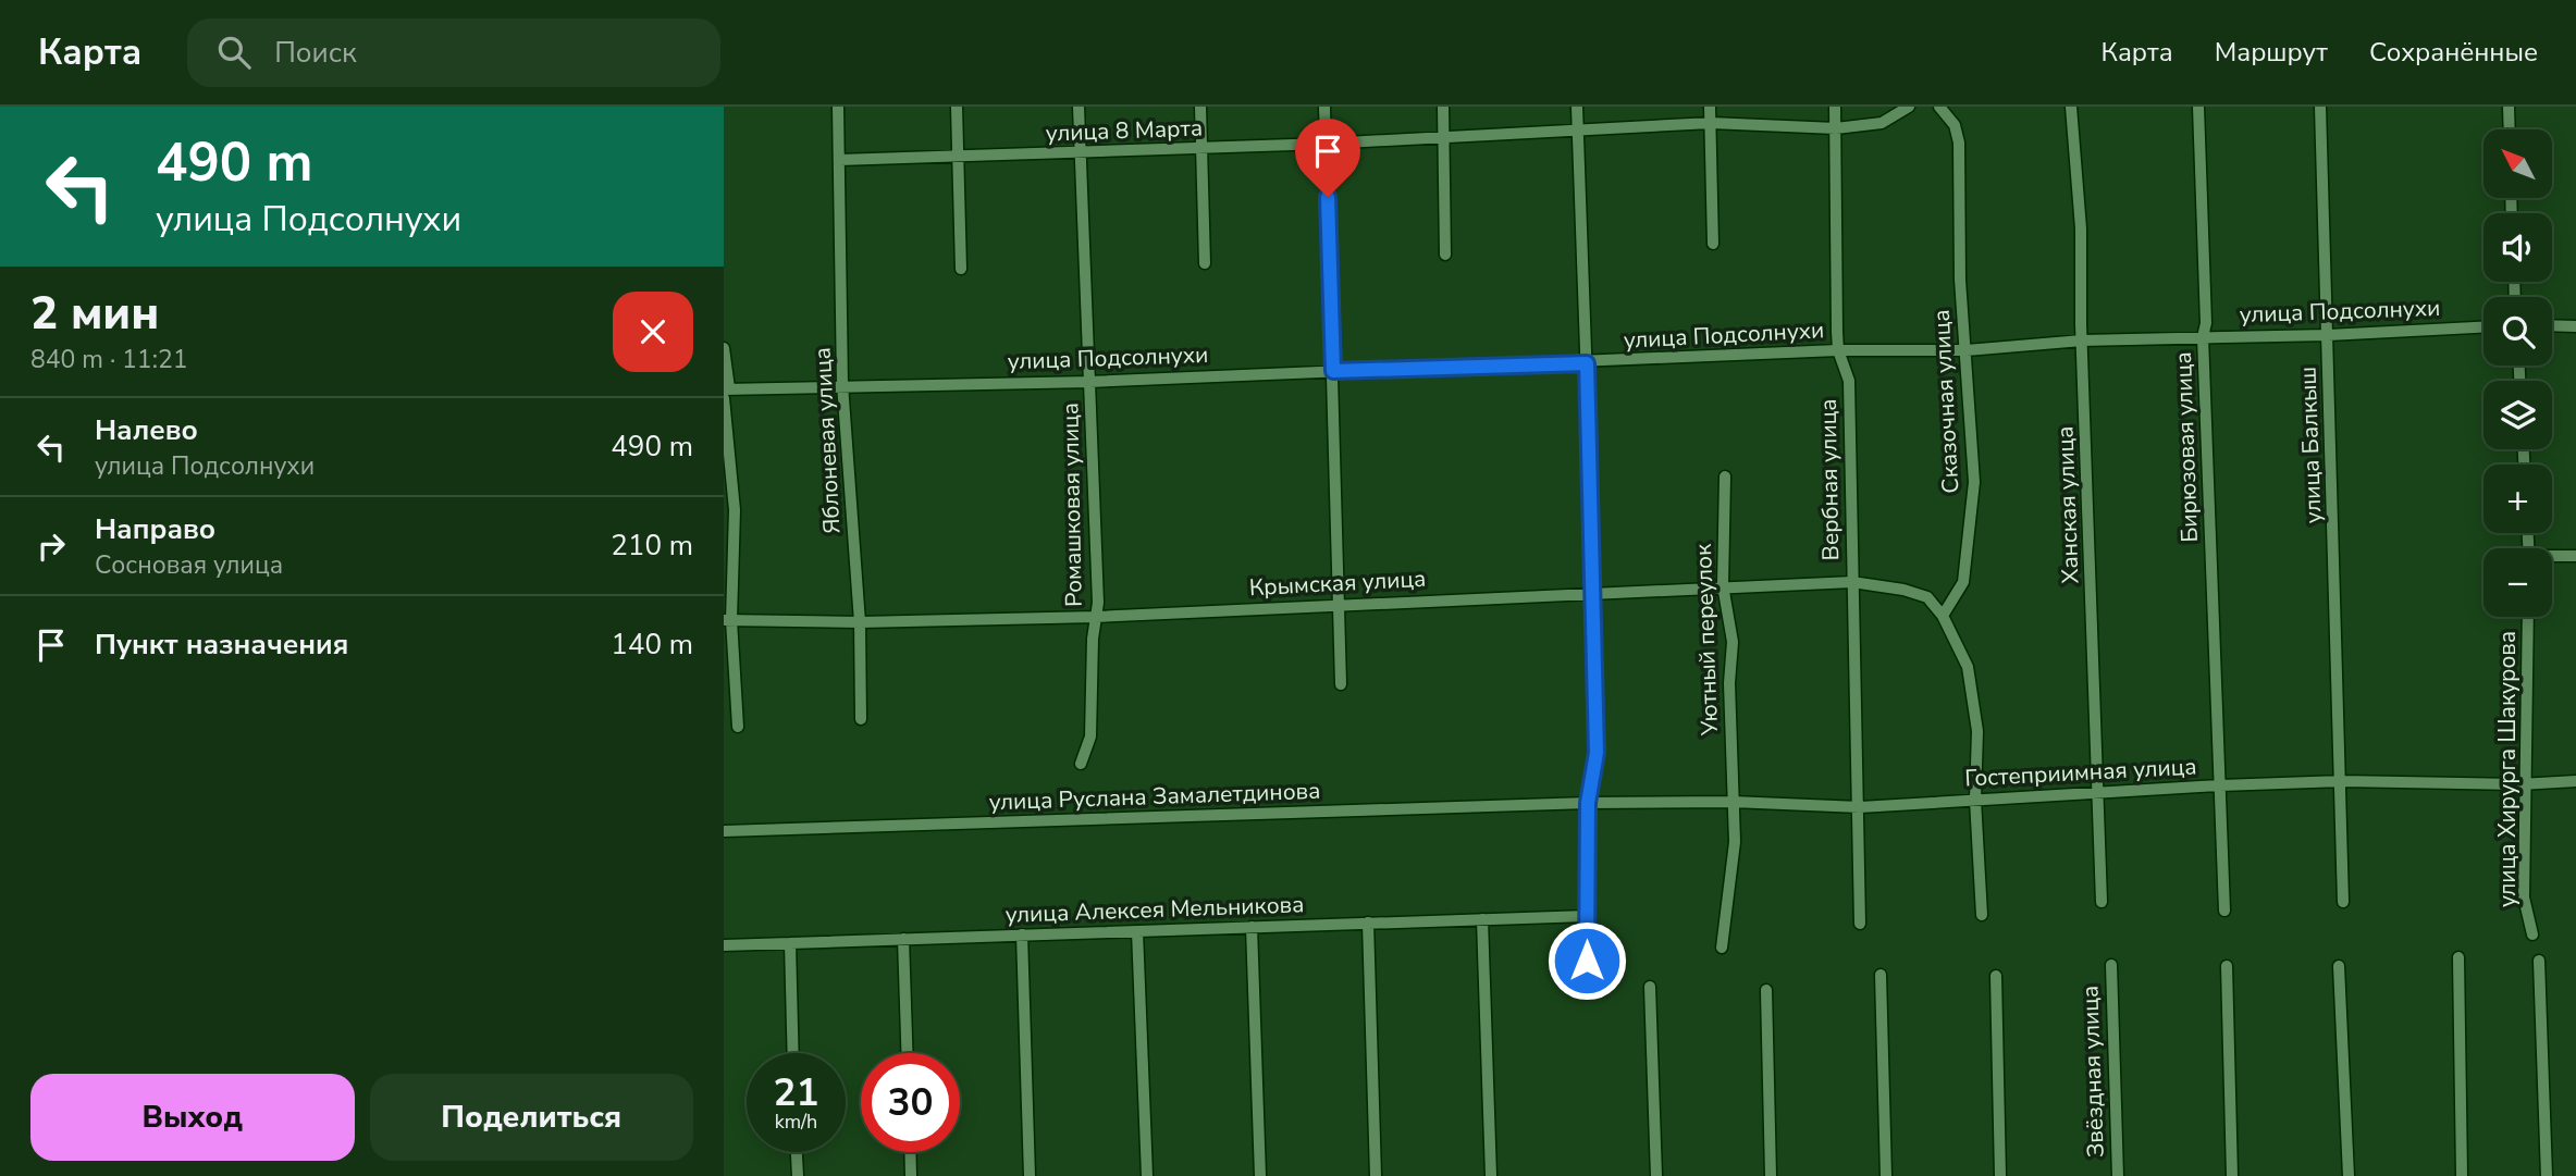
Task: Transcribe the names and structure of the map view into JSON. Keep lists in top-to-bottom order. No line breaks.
{"streets":{"street":["улица 8 Марта","улица Подсолнухи","Сказочная улица","Яблоневая улица","улица Балкыш","Бирюзовая улица","Вербная улица","Ромашковая улица","Ханская улица","Крымская улица","Уютный переулок","улица Хирурга Шакурова","Гостеприимная улица","улица Руслана Замалетдинова","улица Алексея Мельникова","Звёздная улица"]},"crossings":[["улица 8 Марта","Яблоневая улица"],["улица 8 Марта","Вербная улица"],["улица 8 Марта","Ромашковая улица"],["улица Подсолнухи","Сказочная улица"],["улица Подсолнухи","Яблоневая улица"],["улица Подсолнухи","улица Балкыш"],["улица Подсолнухи","Бирюзовая улица"],["улица Подсолнухи","Вербная улица"],["улица Подсолнухи","Ромашковая улица"],["улица Подсолнухи","Ханская улица"],["Сказочная улица","Крымская улица"],["Яблоневая улица","Крымская улица"],["улица Балкыш","Гостеприимная улица"],["Бирюзовая улица","Гостеприимная улица"],["Вербная улица","Крымская улица"],["Вербная улица","Гостеприимная улица"],["Ромашковая улица","Крымская улица"],["Ханская улица","Гостеприимная улица"],["Крымская улица","Уютный переулок"],["Уютный переулок","Гостеприимная улица"],["улица Хирурга Шакурова","Гостеприимная улица"],["Гостеприимная улица","улица Руслана Замалетдинова"]],"north":"top left","page":{"header":"Карта","search":"Поиск","nav":["Карта","Маршрут","Сохранённые"],"turn":["490 m","улица Подсолнухи"],"map_buttons":["+","−"],"heading":["2 мин","840 m · 11:21"],"list":[{"name":"Налево","note":"улица Подсолнухи","value":"490 m"},{"name":"Направо","note":"Сосновая улица","value":"210 m"},{"name":"Пункт назначения","value":"140 m"}],"speed":"21 km/h","limit":"30","buttons":["Выход","Поделиться"]}}
